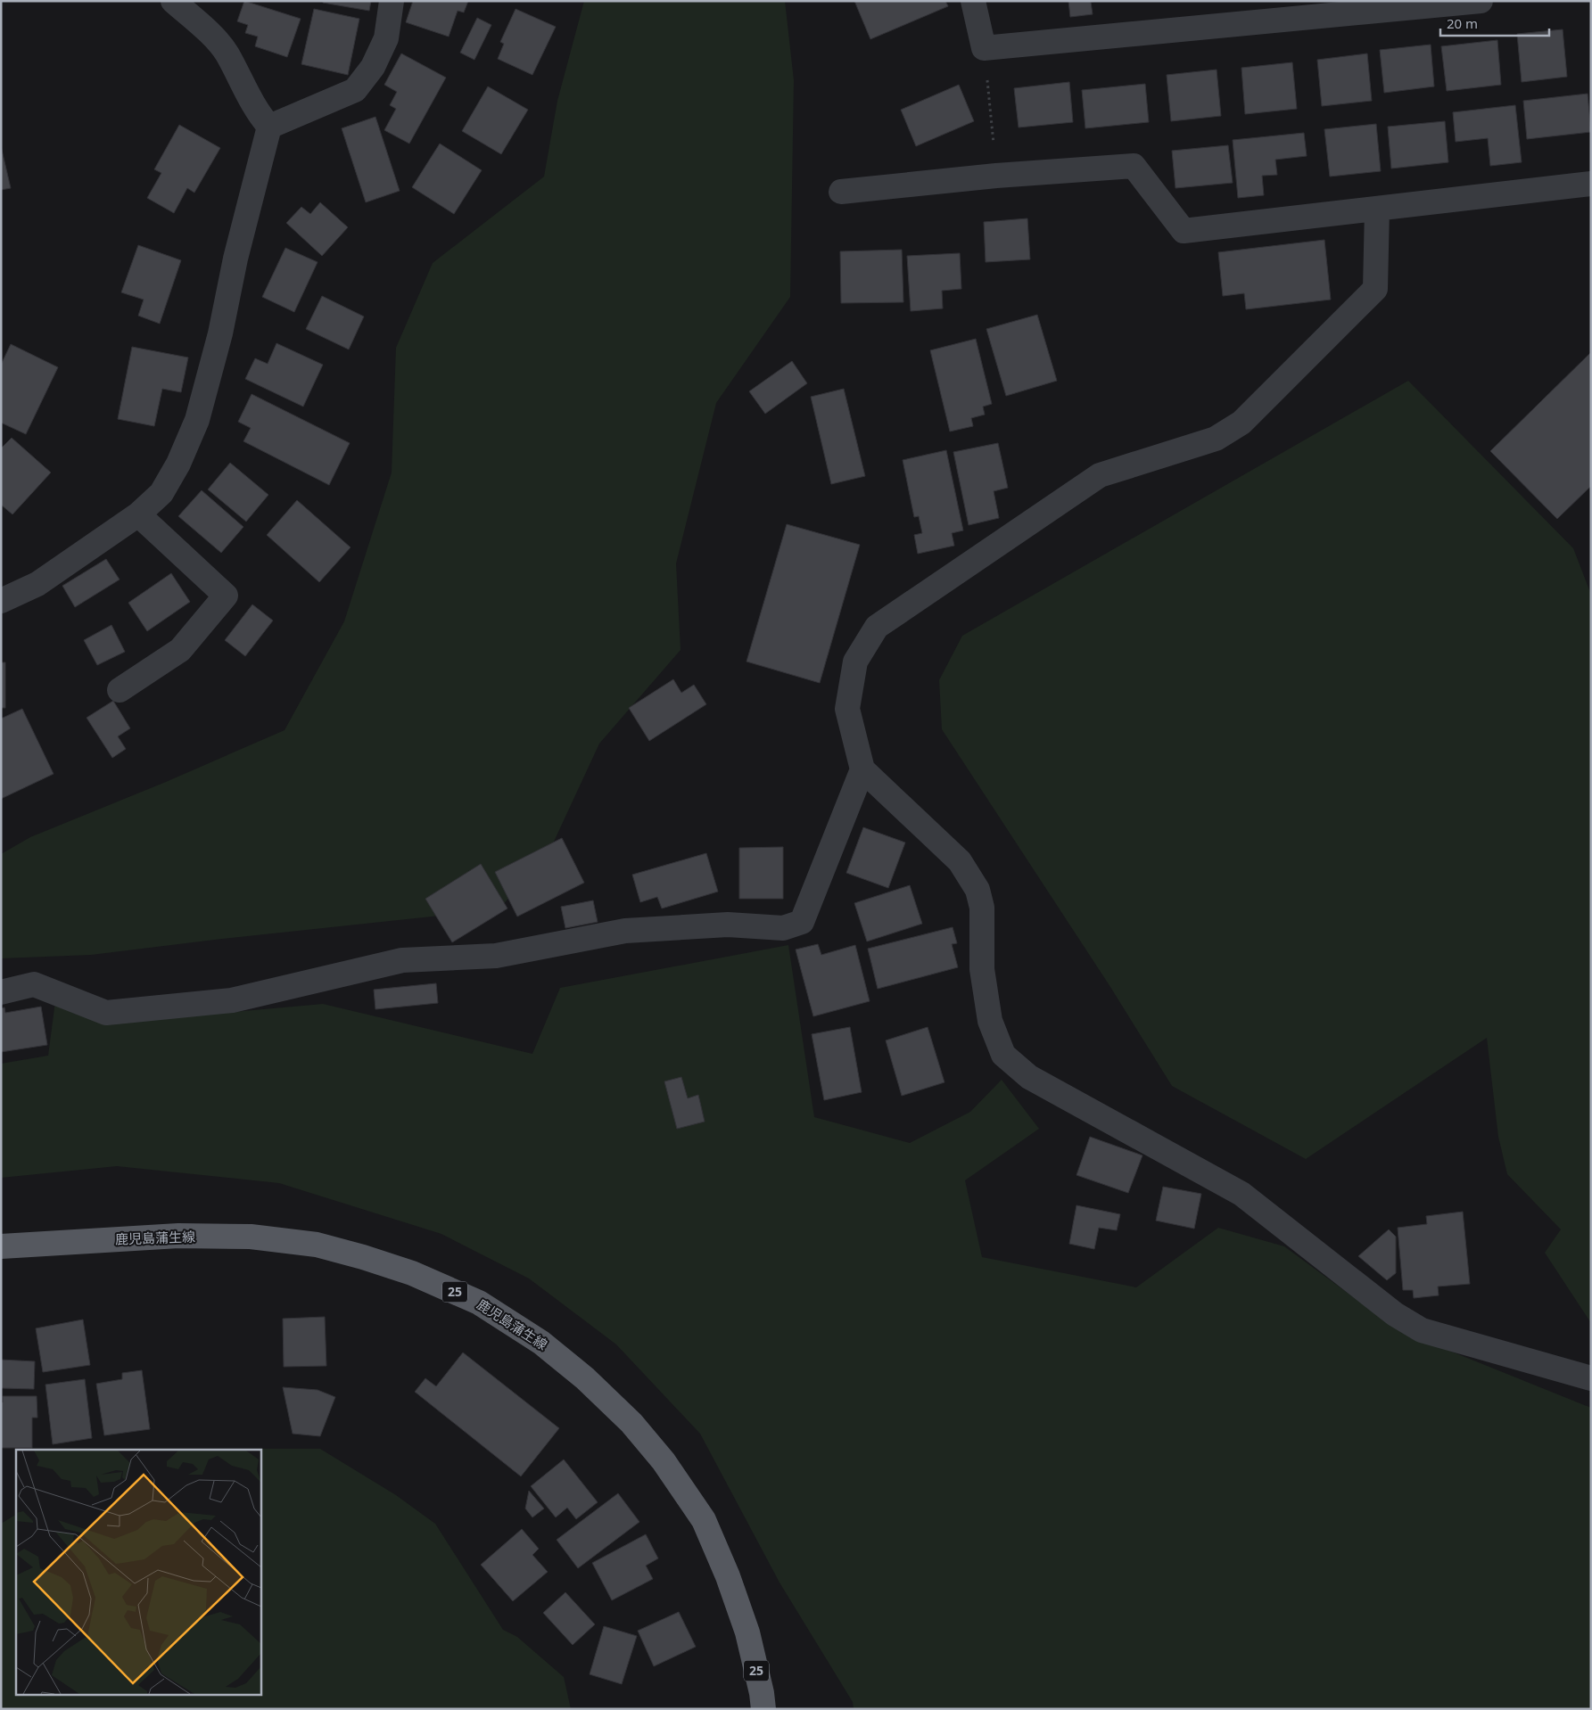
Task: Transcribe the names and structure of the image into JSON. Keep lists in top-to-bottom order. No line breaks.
{"streets":{"main road":["鹿児島蒲生線","25"]},"scale_bar":"20 m"}
